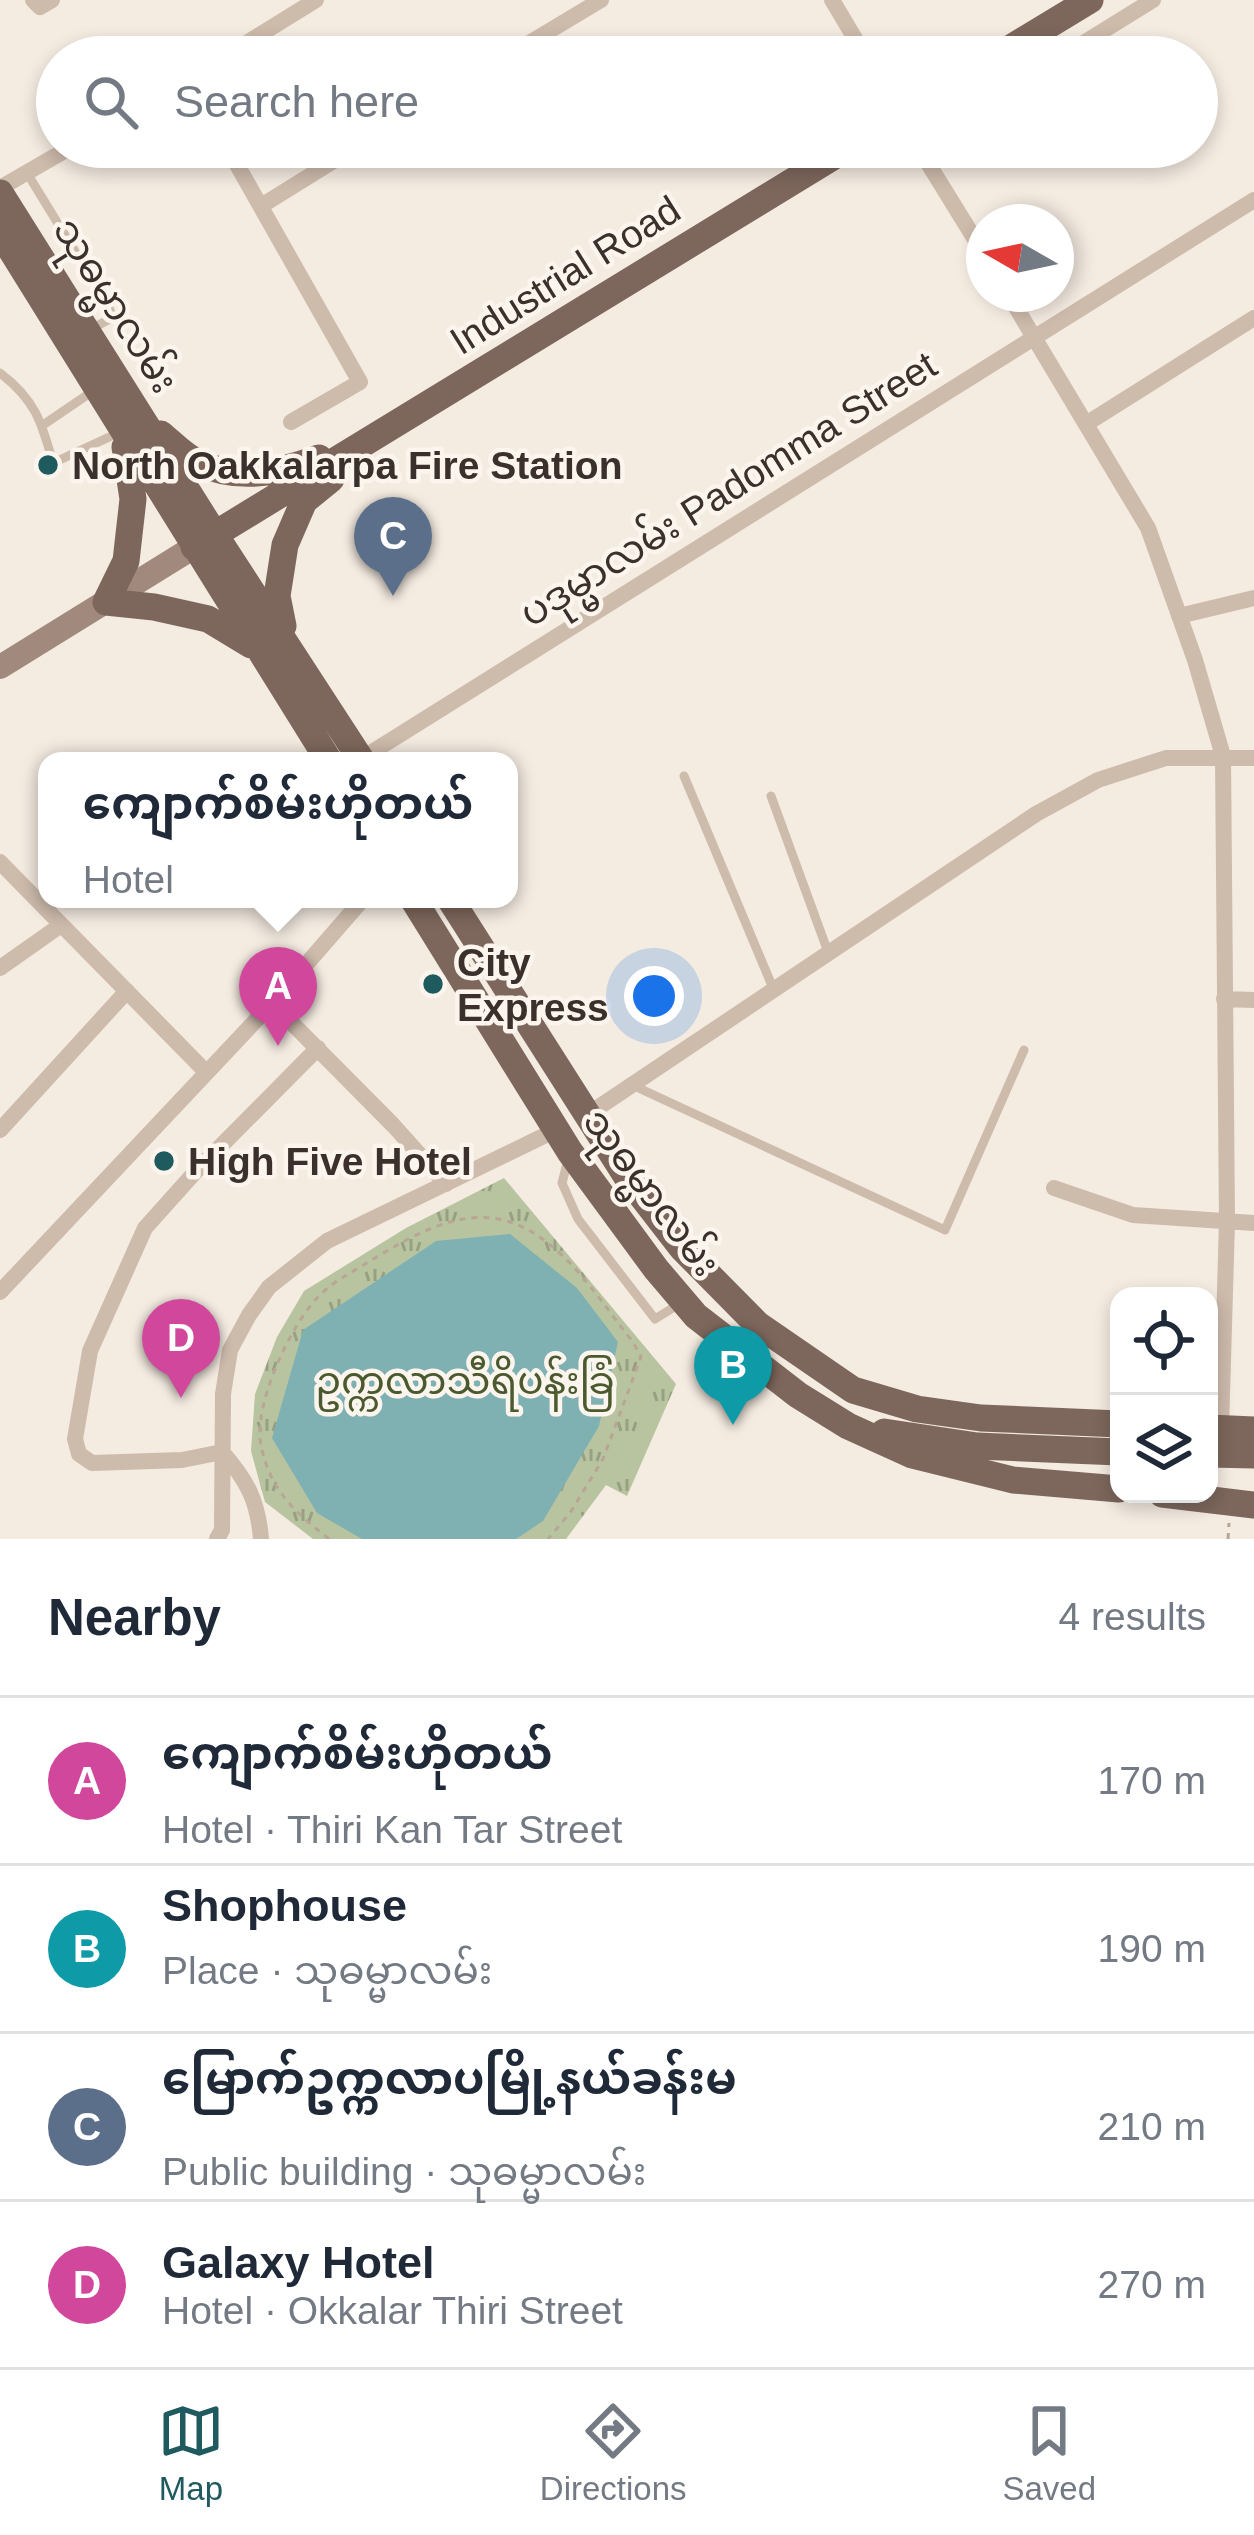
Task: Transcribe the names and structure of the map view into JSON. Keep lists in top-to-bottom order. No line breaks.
{"streets":{"main road":["Industrial Road","သုဓမ္မာလမ်း"],"street":["ပဒုမ္မာလမ်း Padomma Street"]},"parks":["ဥက္ကလာသီရိပန်းခြံ"],"places":["North Oakkalarpa Fire Station","City Express","High Five Hotel"],"north":"left","page":{"search":"Search here","pins":["C","A","D","B"],"popup":["ကျောက်စိမ်းဟိုတယ်","Hotel"],"heading":["Nearby","4 results"],"list":[{"mark":"A","name":"ကျောက်စိမ်းဟိုတယ်","note":"Hotel · Thiri Kan Tar Street","value":"170 m"},{"mark":"B","name":"Shophouse","note":"Place · သုဓမ္မာလမ်း","value":"190 m"},{"mark":"C","name":"မြောက်ဥက္ကလာပမြို့နယ်ခန်းမ","note":"Public building · သုဓမ္မာလမ်း","value":"210 m"},{"mark":"D","name":"Galaxy Hotel","note":"Hotel · Okkalar Thiri Street","value":"270 m"}],"nav":["Map","Directions","Saved"]}}
